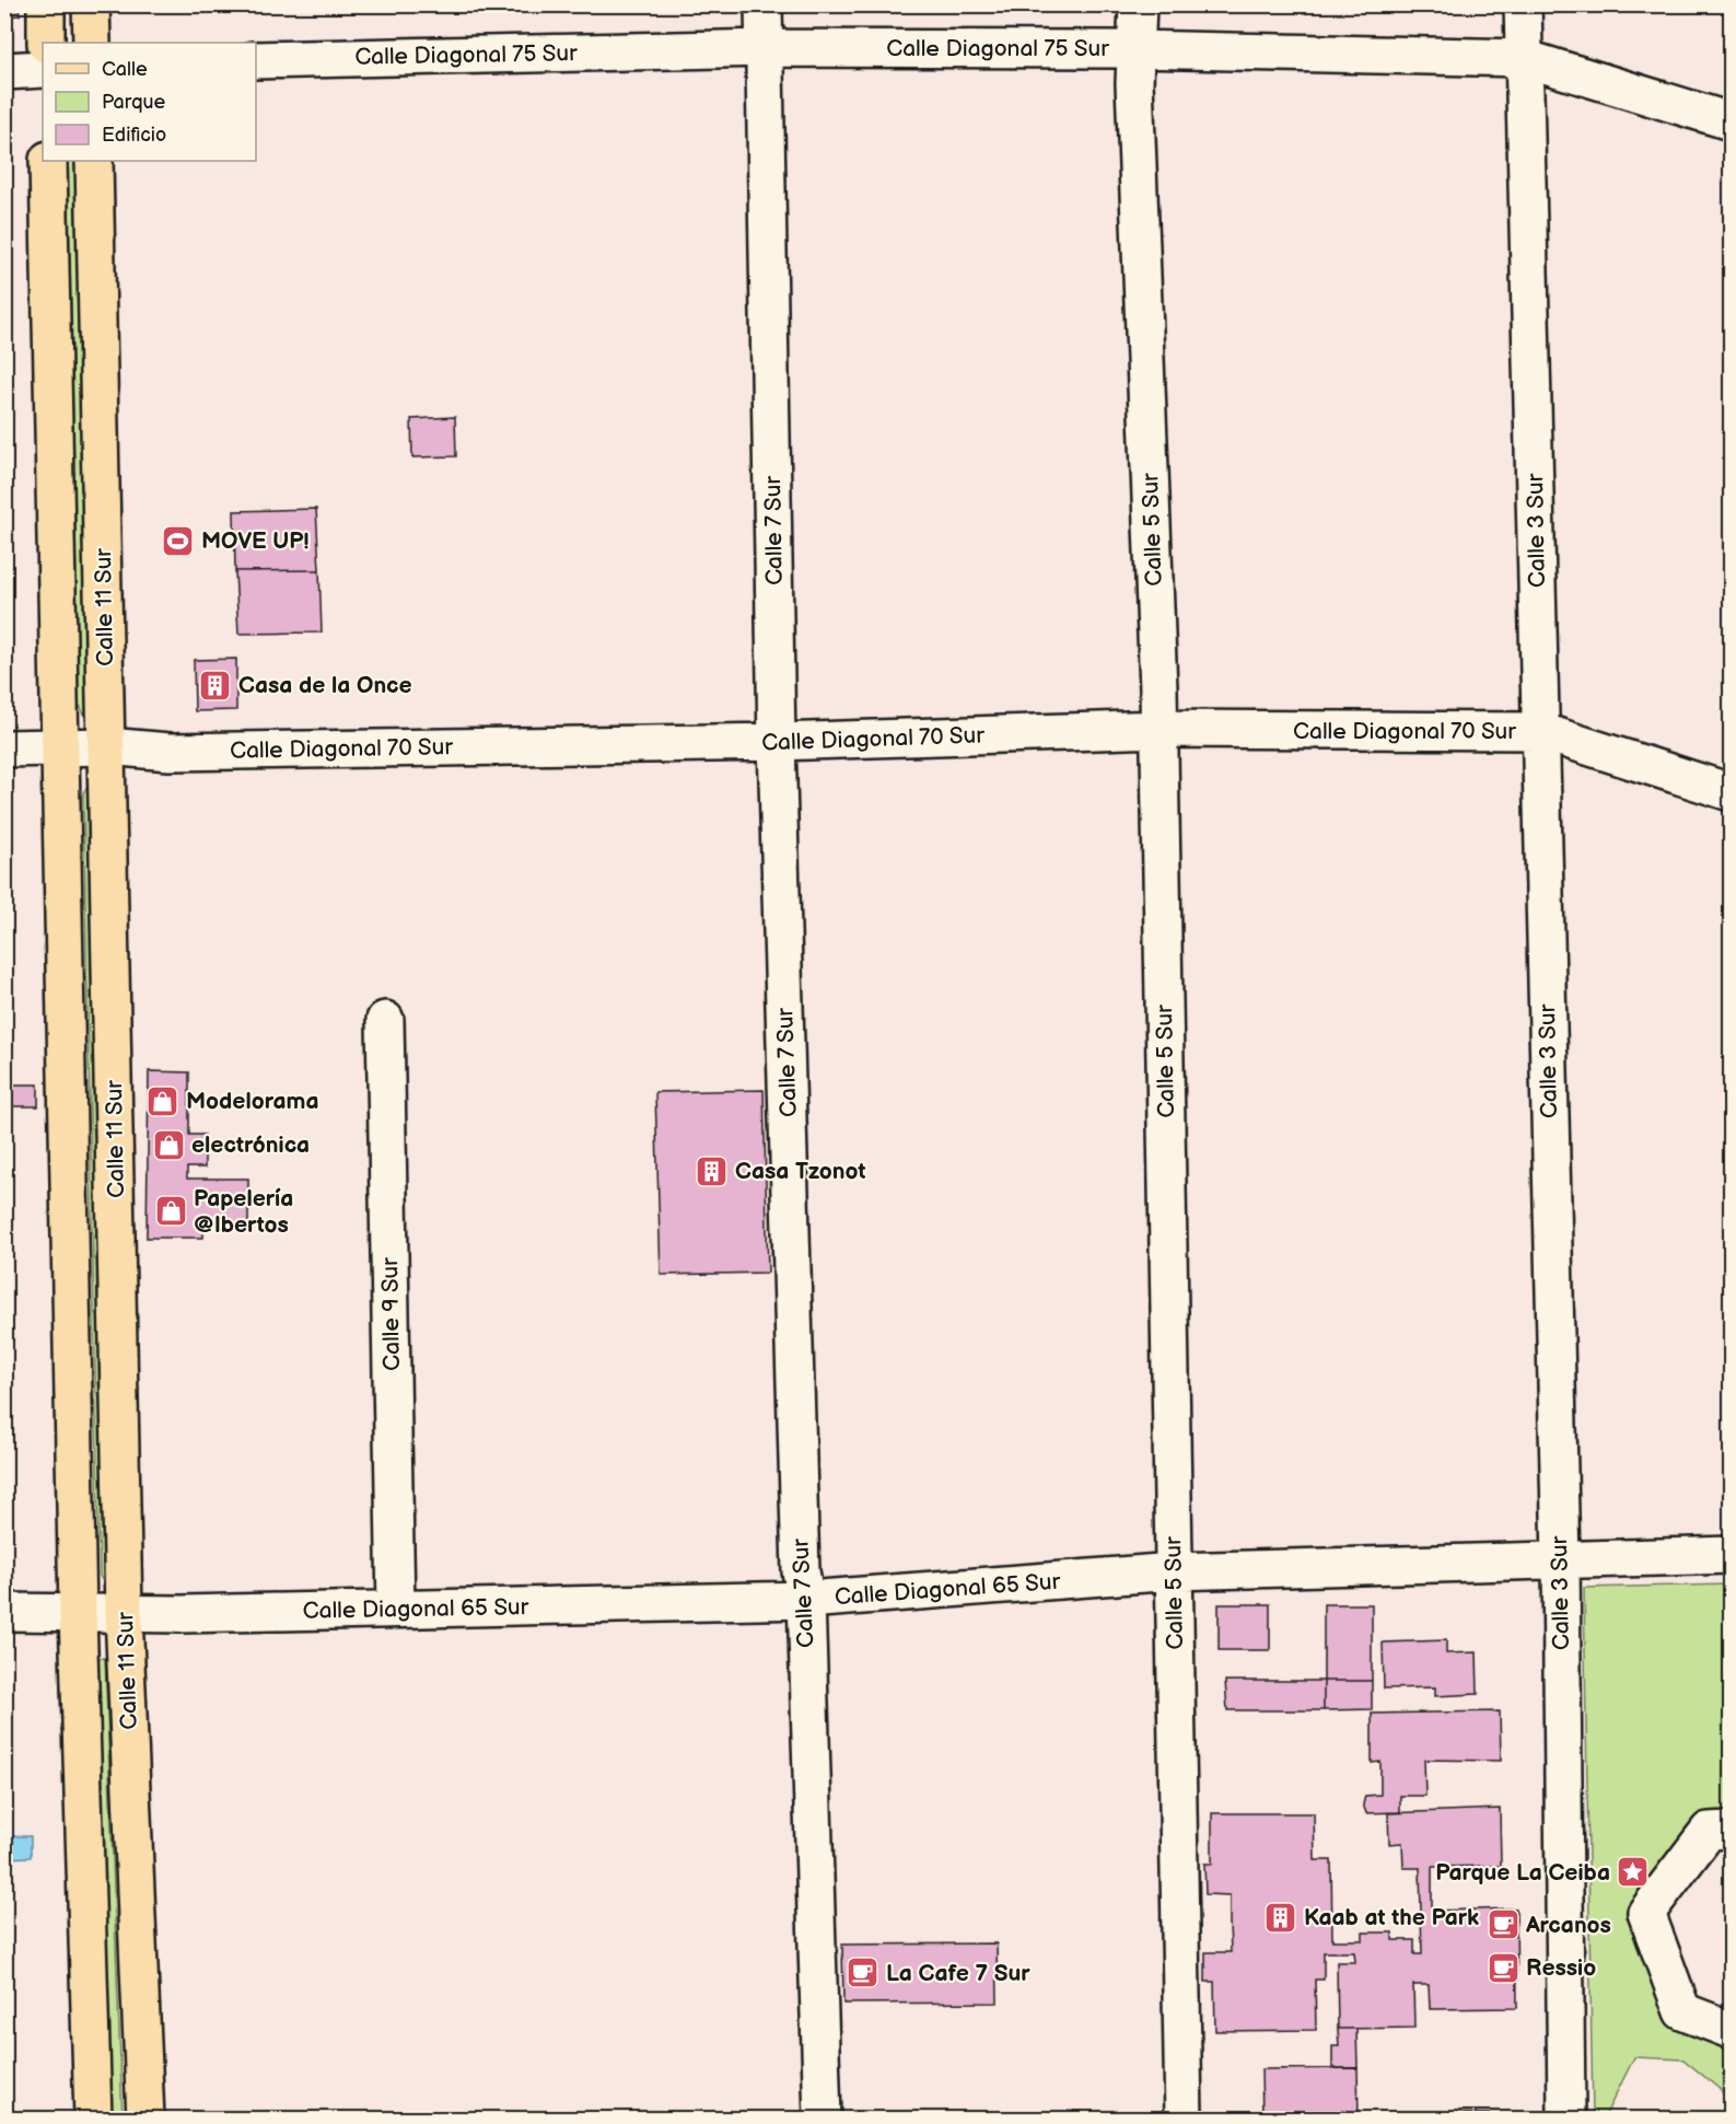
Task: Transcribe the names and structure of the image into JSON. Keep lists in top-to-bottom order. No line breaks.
{"streets":{"main road":["Calle 11 Sur"],"street":["Calle Diagonal 75 Sur","Calle 5 Sur","Calle 7 Sur","Calle 3 Sur","Calle Diagonal 70 Sur","Calle 9 Sur","Calle Diagonal 65 Sur"]},"crossings":[["Calle Diagonal 75 Sur","Calle 5 Sur"],["Calle Diagonal 75 Sur","Calle 7 Sur"],["Calle Diagonal 75 Sur","Calle 3 Sur"],["Calle 5 Sur","Calle Diagonal 70 Sur"],["Calle 5 Sur","Calle Diagonal 65 Sur"],["Calle 7 Sur","Calle Diagonal 70 Sur"],["Calle 7 Sur","Calle Diagonal 65 Sur"],["Calle 3 Sur","Calle Diagonal 70 Sur"],["Calle 3 Sur","Calle Diagonal 65 Sur"],["Calle 11 Sur","Calle Diagonal 70 Sur"],["Calle 11 Sur","Calle Diagonal 65 Sur"],["Calle 9 Sur","Calle Diagonal 65 Sur"]],"places":{"sports":["MOVE UP!"],"building":["Casa de la Once","Casa Tzonot","Kaab at the Park"],"shop":["Modelorama","electrónica","Papelería @lbertos"],"place":["Parque La Ceiba"],"cafe":["Arcanos","Ressio","La Cafe 7 Sur"]},"legend":["Calle","Parque","Edificio"]}
